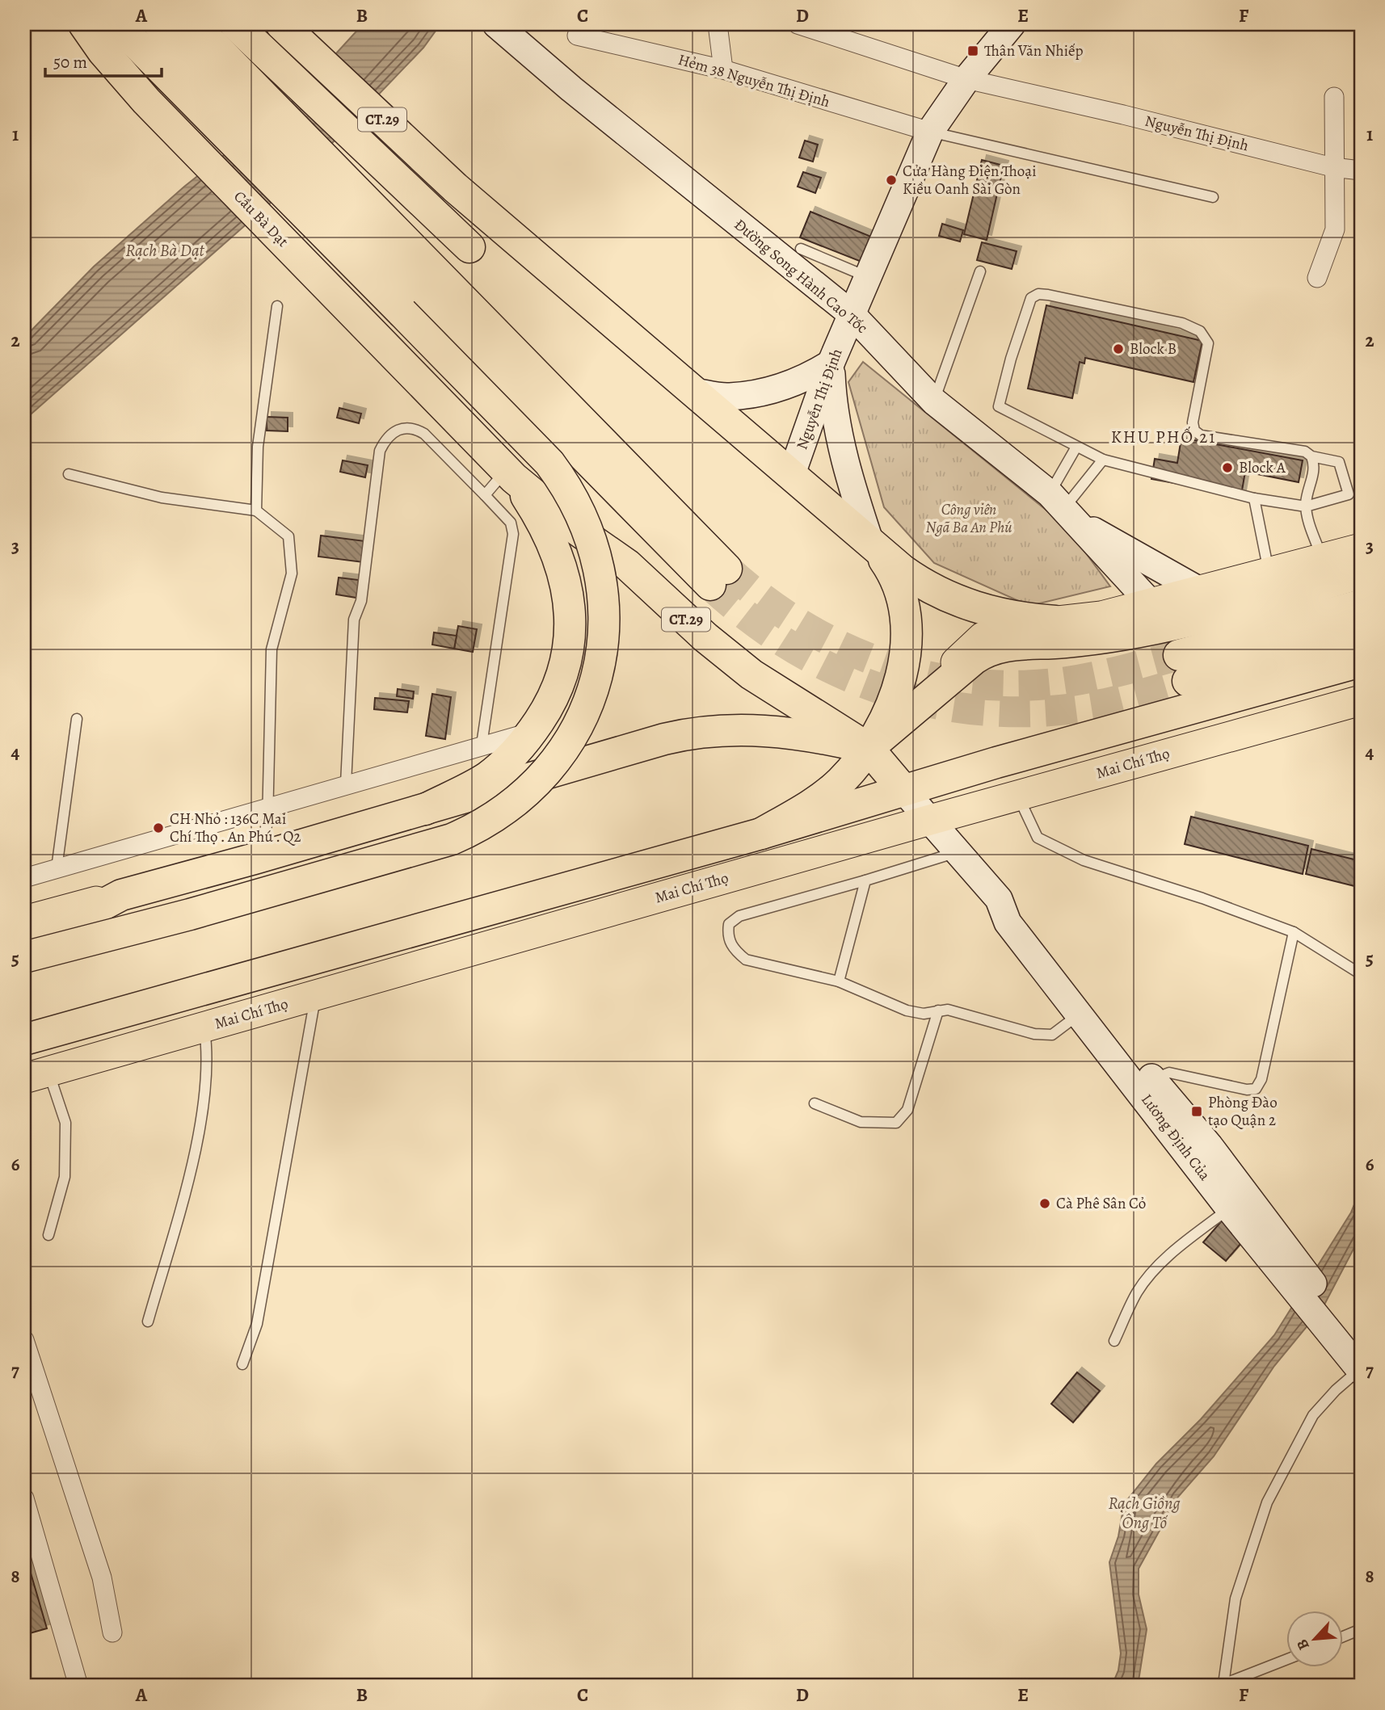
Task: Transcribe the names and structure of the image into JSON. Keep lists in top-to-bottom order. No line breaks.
{"streets":{"highway":["CT.29","Cầu Bà Dạt"],"main road":["Nguyễn Thị Định","Đường Song Hành Cao Tốc","Mai Chí Thọ","Lương Định Của"],"street":["Hẻm 38 Nguyễn Thị Định"]},"crossings":[["Hẻm 38 Nguyễn Thị Định","Nguyễn Thị Định"],["CT.29","Nguyễn Thị Định"],["CT.29","Cầu Bà Dạt"],["Nguyễn Thị Định","Đường Song Hành Cao Tốc"],["Mai Chí Thọ","Lương Định Của"]],"districts":["KHU PHỐ 21"],"water":["Rạch Bà Dạt","Rạch Giồng Ông Tố"],"parks":["Công viên Ngã Ba An Phú"],"places":{"transit":["Thân Văn Nhiếp","Phòng Đào tạo Quận 2"],"other":["Cửa Hàng Điện Thoại Kiều Oanh Sài Gòn","Block B","Block A","CH Nhỏ : 136C Mai Chí Thọ . An Phú . Q2","Cà Phê Sân Cỏ"]},"scale_bar":"50 m","north":"bottom left","grid":{"columns":["A","B","C","D","E","F"],"rows":["1","2","3","4","5","6","7","8"]}}
